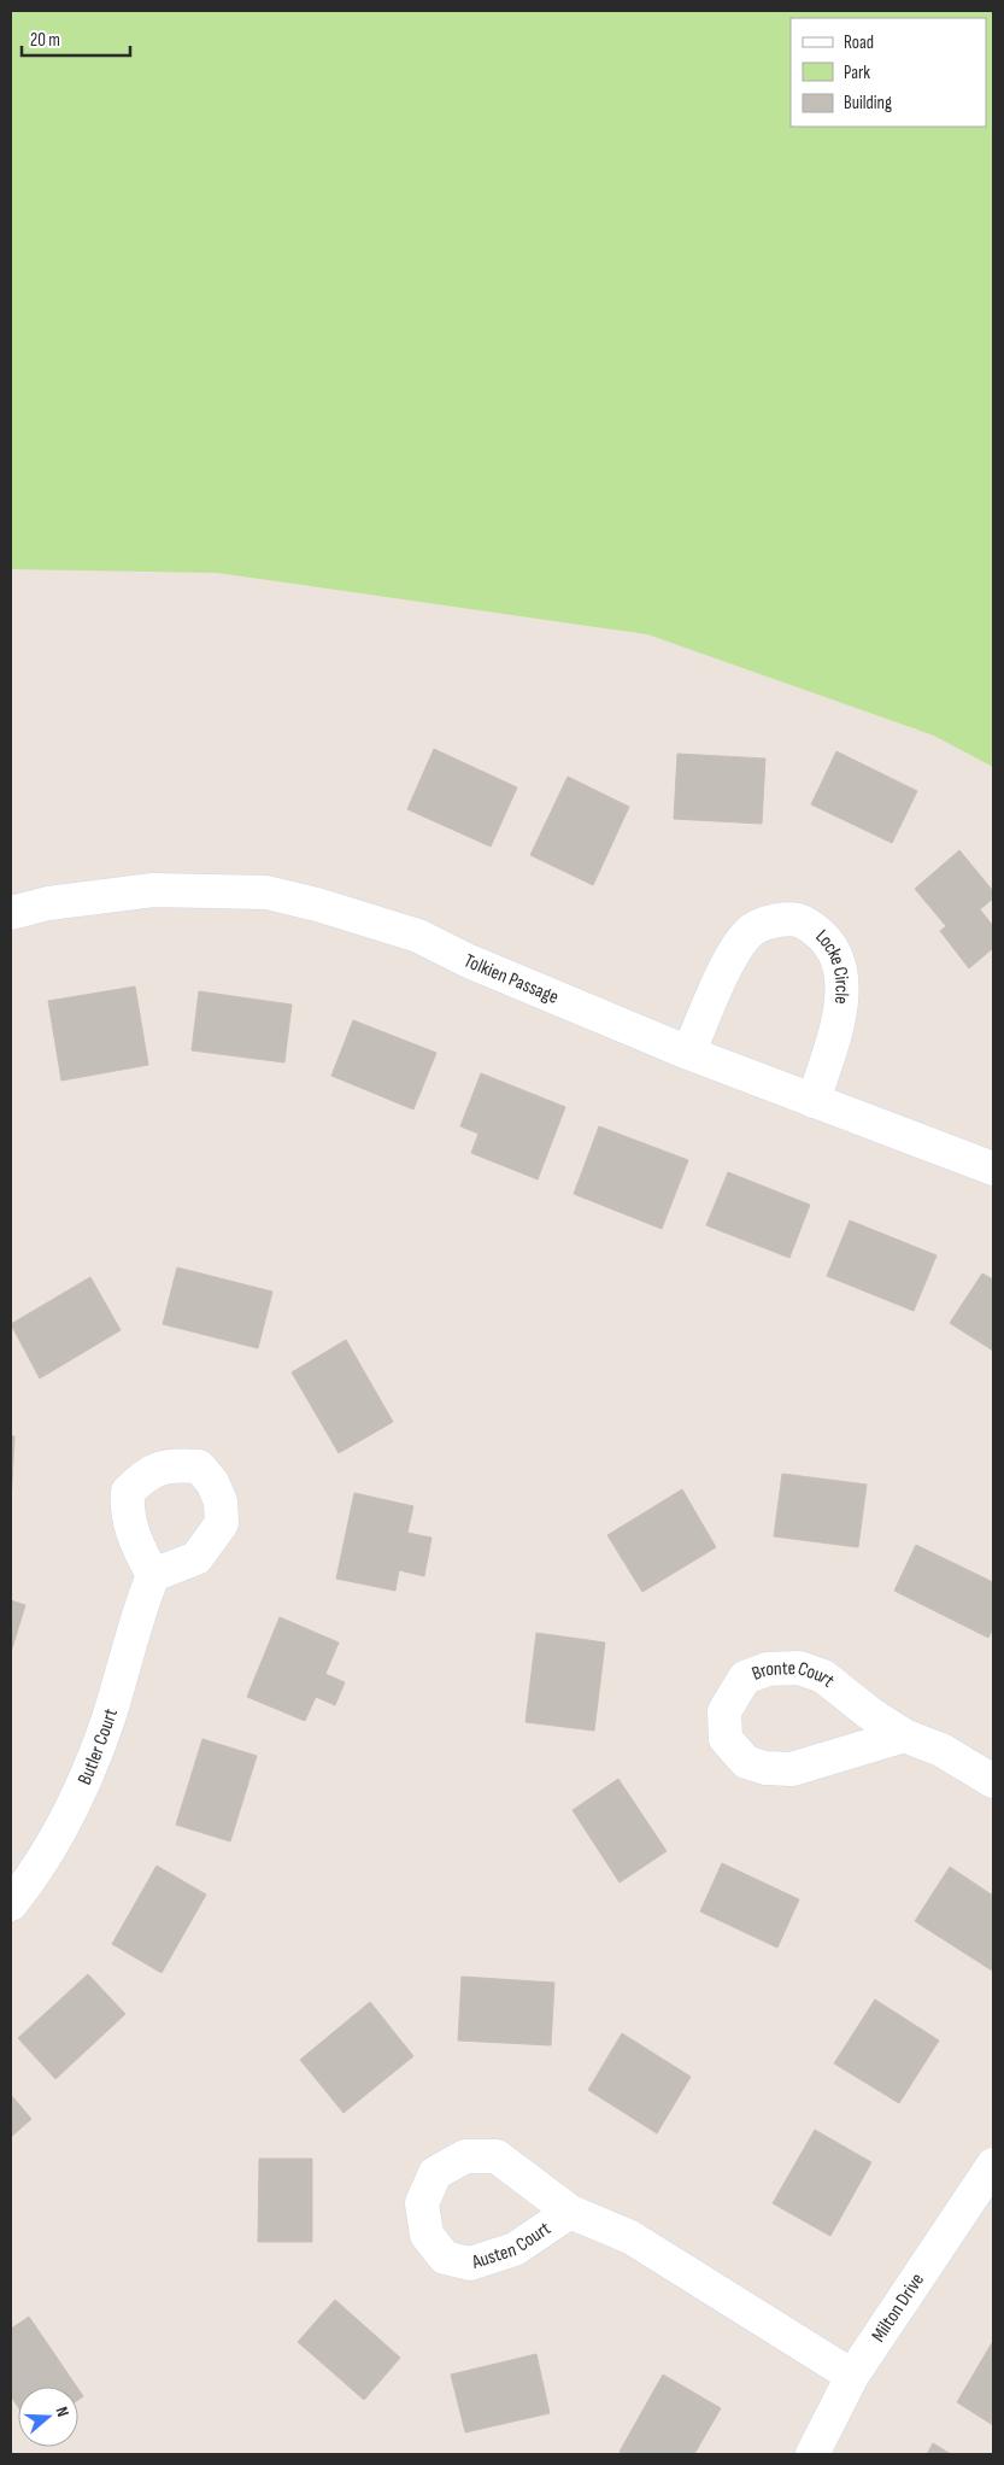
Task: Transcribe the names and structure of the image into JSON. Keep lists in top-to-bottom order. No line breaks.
{"streets":{"street":["Locke Circle","Tolkien Passage","Bronte Court","Butler Court","Austen Court","Milton Drive"]},"crossings":[["Locke Circle","Tolkien Passage"],["Austen Court","Milton Drive"]],"legend":["Road","Park","Building"],"scale_bar":"20 m","north":"right"}
